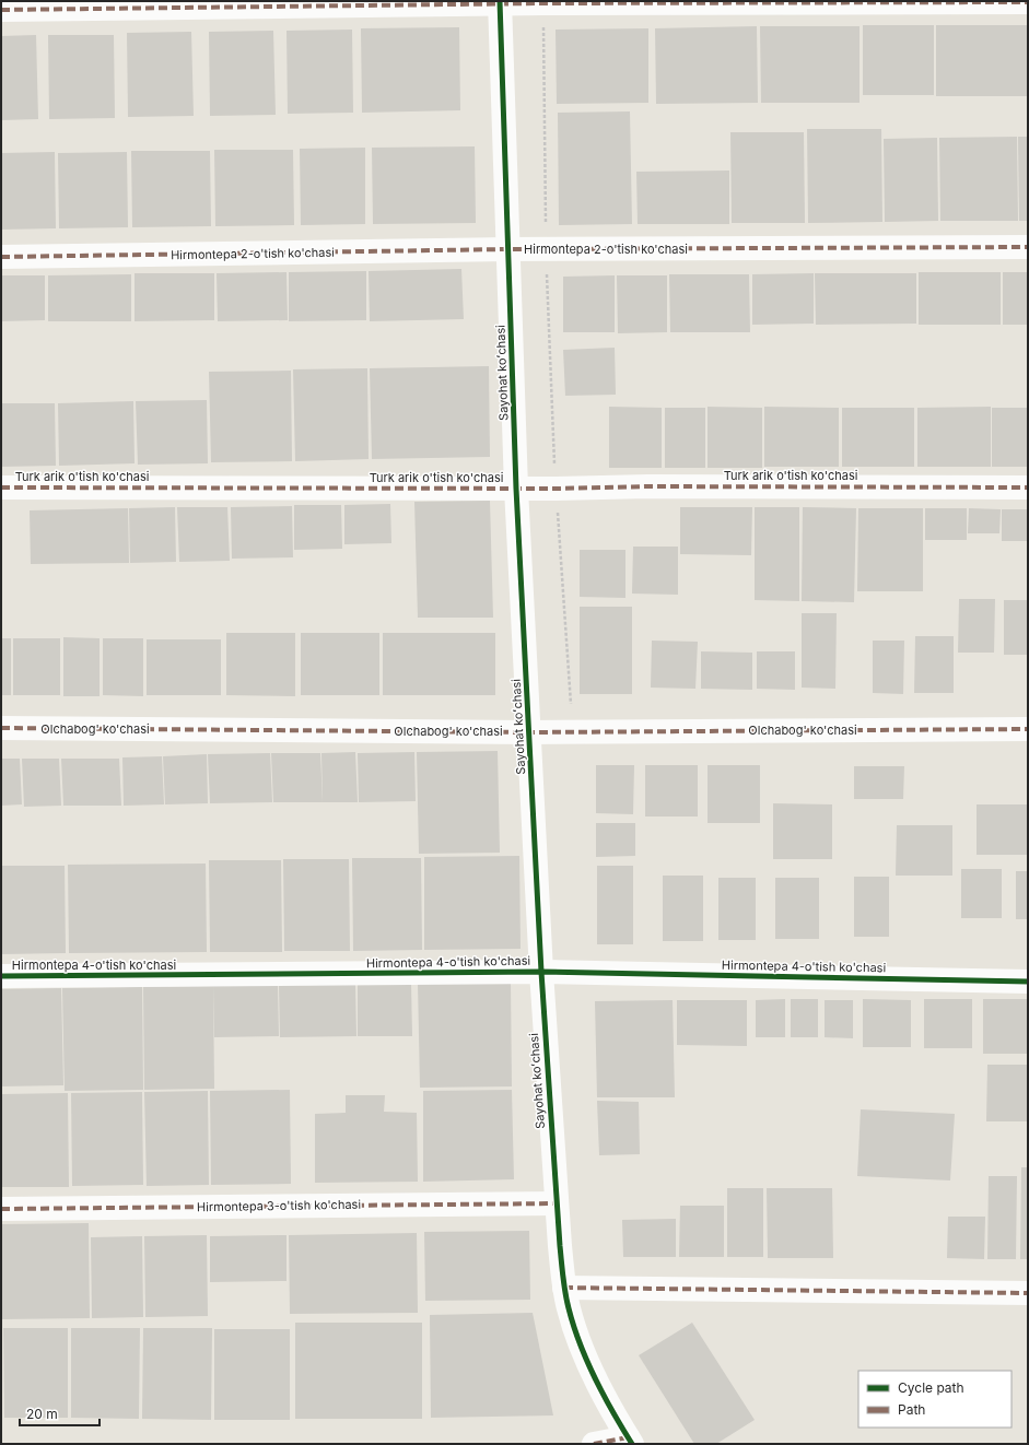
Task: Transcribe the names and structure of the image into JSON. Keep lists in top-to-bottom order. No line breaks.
{"streets":{"street":["Hirmontepa 2-o'tish ko'chasi","Sayohat koʻchasi","Turk arik o'tish ko'chasi","Olchabog' ko'chasi","Hirmontepa 4-o'tish ko'chasi","Hirmontepa 3-o'tish ko'chasi"]},"crossings":[["Hirmontepa 2-o'tish ko'chasi","Sayohat koʻchasi"],["Sayohat koʻchasi","Turk arik o'tish ko'chasi"],["Sayohat koʻchasi","Olchabog' ko'chasi"],["Sayohat koʻchasi","Hirmontepa 4-o'tish ko'chasi"],["Sayohat koʻchasi","Hirmontepa 3-o'tish ko'chasi"]],"legend":["Cycle path","Path"],"scale_bar":"20 m"}
